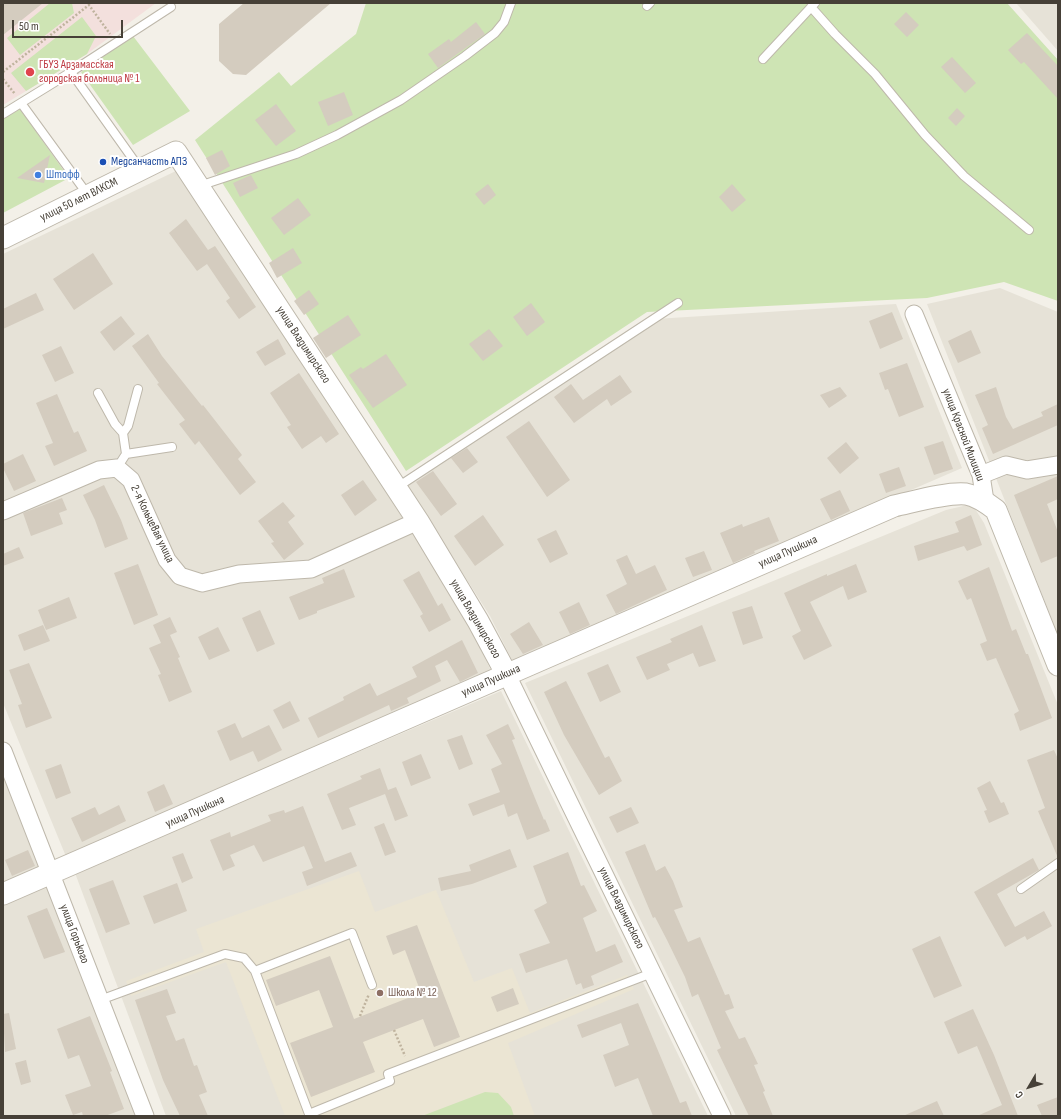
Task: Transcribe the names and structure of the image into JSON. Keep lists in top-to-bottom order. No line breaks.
{"streets":{"street":["улица 50 лет ВЛКСМ","улица Владимирского","улица Красной Милиции","2-я Кольцевая улица","улица Пушкина","улица Горького"]},"crossings":[["улица 50 лет ВЛКСМ","улица Владимирского"],["улица Владимирского","2-я Кольцевая улица"],["улица Владимирского","улица Пушкина"],["улица Красной Милиции","улица Пушкина"],["улица Пушкина","улица Горького"]],"places":["ГБУЗ Арзамасская городская больница № 1","Медсанчасть АПЗ","Штофф","Школа № 12"],"scale_bar":"50 m","north":"bottom left"}
